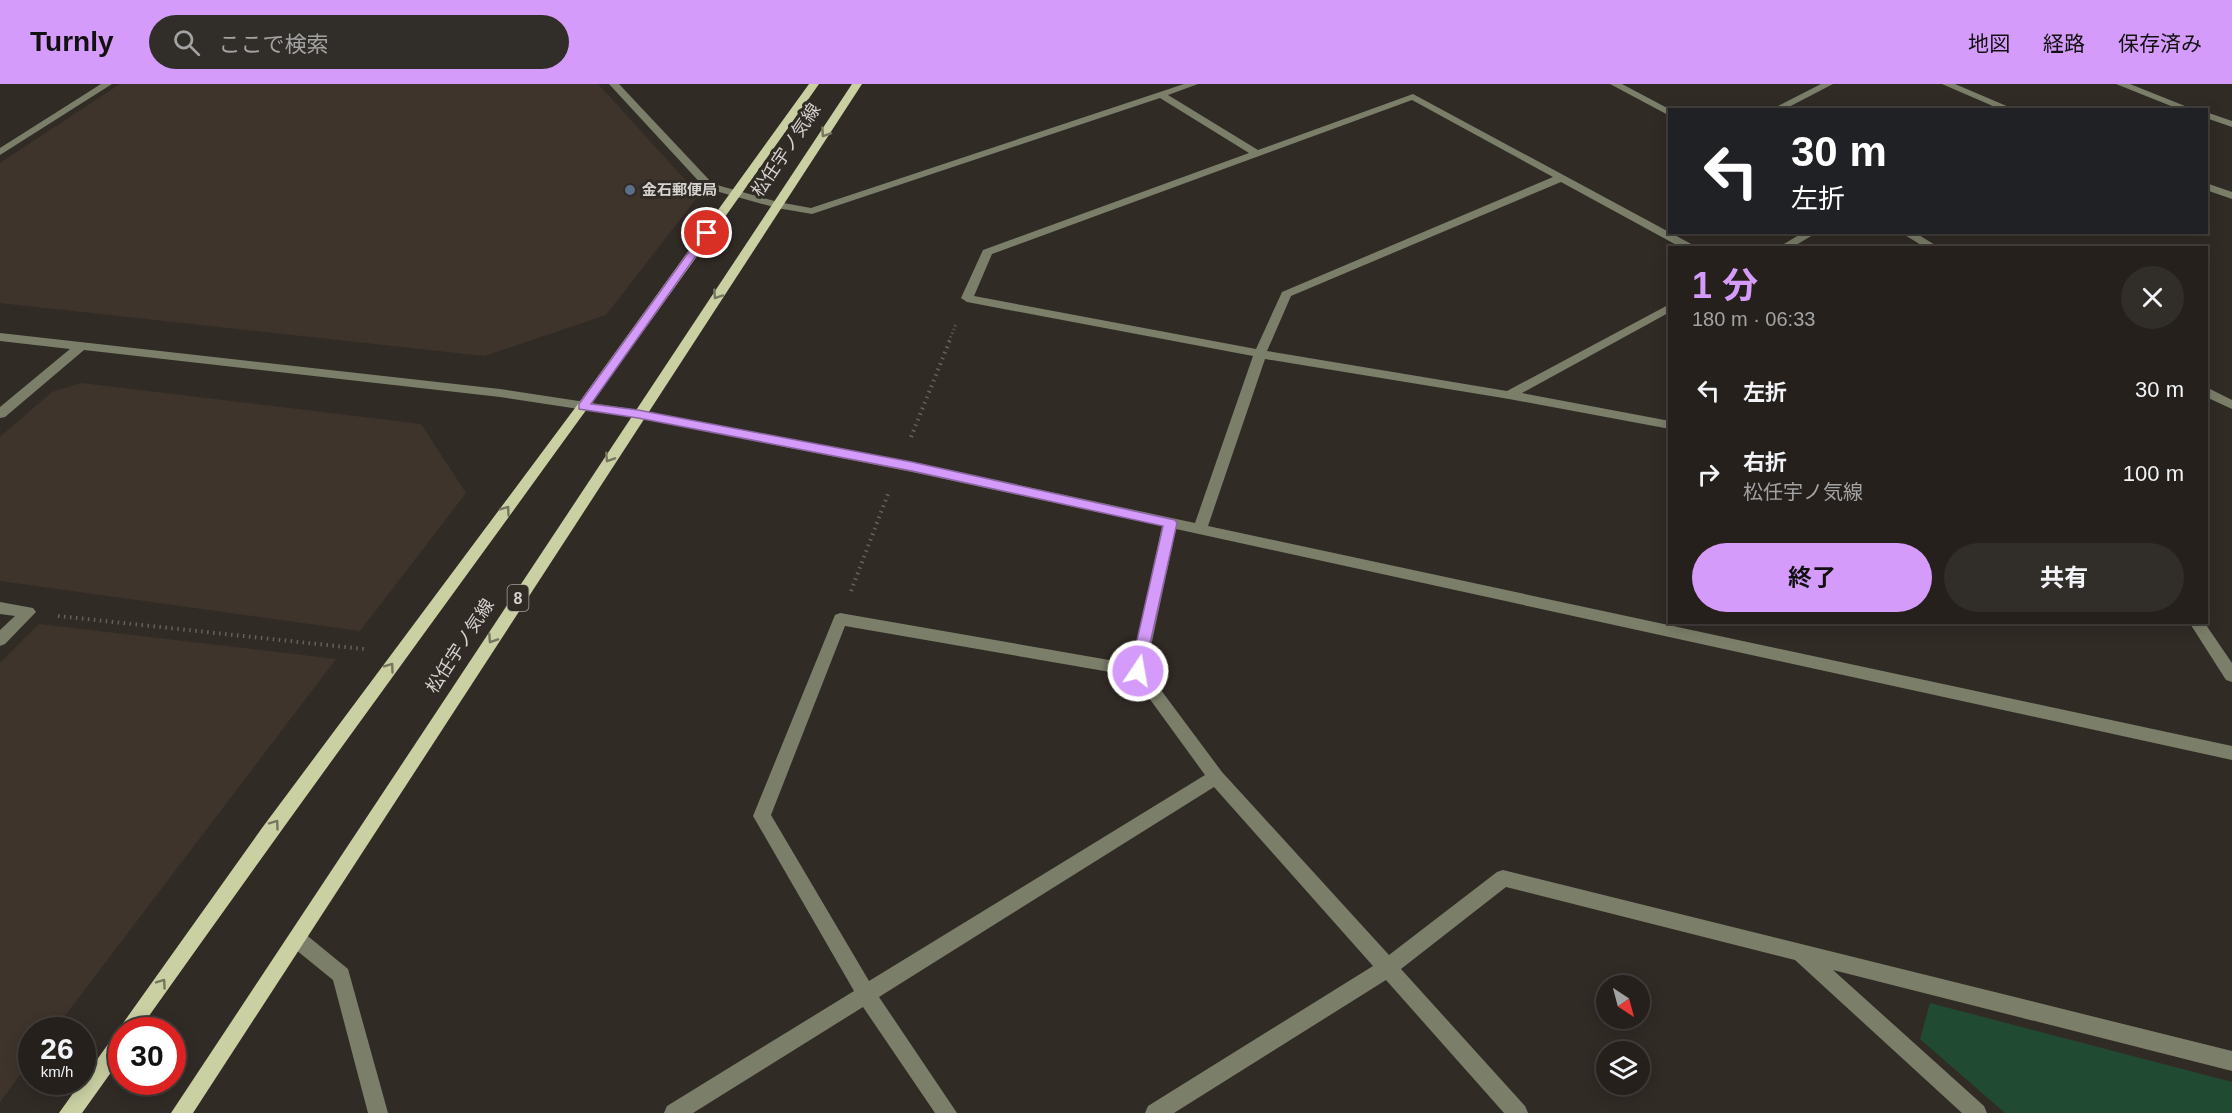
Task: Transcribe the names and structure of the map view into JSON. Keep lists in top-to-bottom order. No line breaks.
{"streets":{"main road":["松任宇ノ気線","8"]},"places":["金石郵便局"],"north":"bottom right","page":{"header":"Turnly","search":"ここで検索","nav":["地図","経路","保存済み"],"turn":["30 m","左折"],"heading":["1 分","180 m · 06:33"],"list":[{"name":"左折","value":"30 m"},{"name":"右折","note":"松任宇ノ気線","value":"100 m"}],"buttons":["終了","共有"],"speed":"26 km/h","limit":"30"}}
